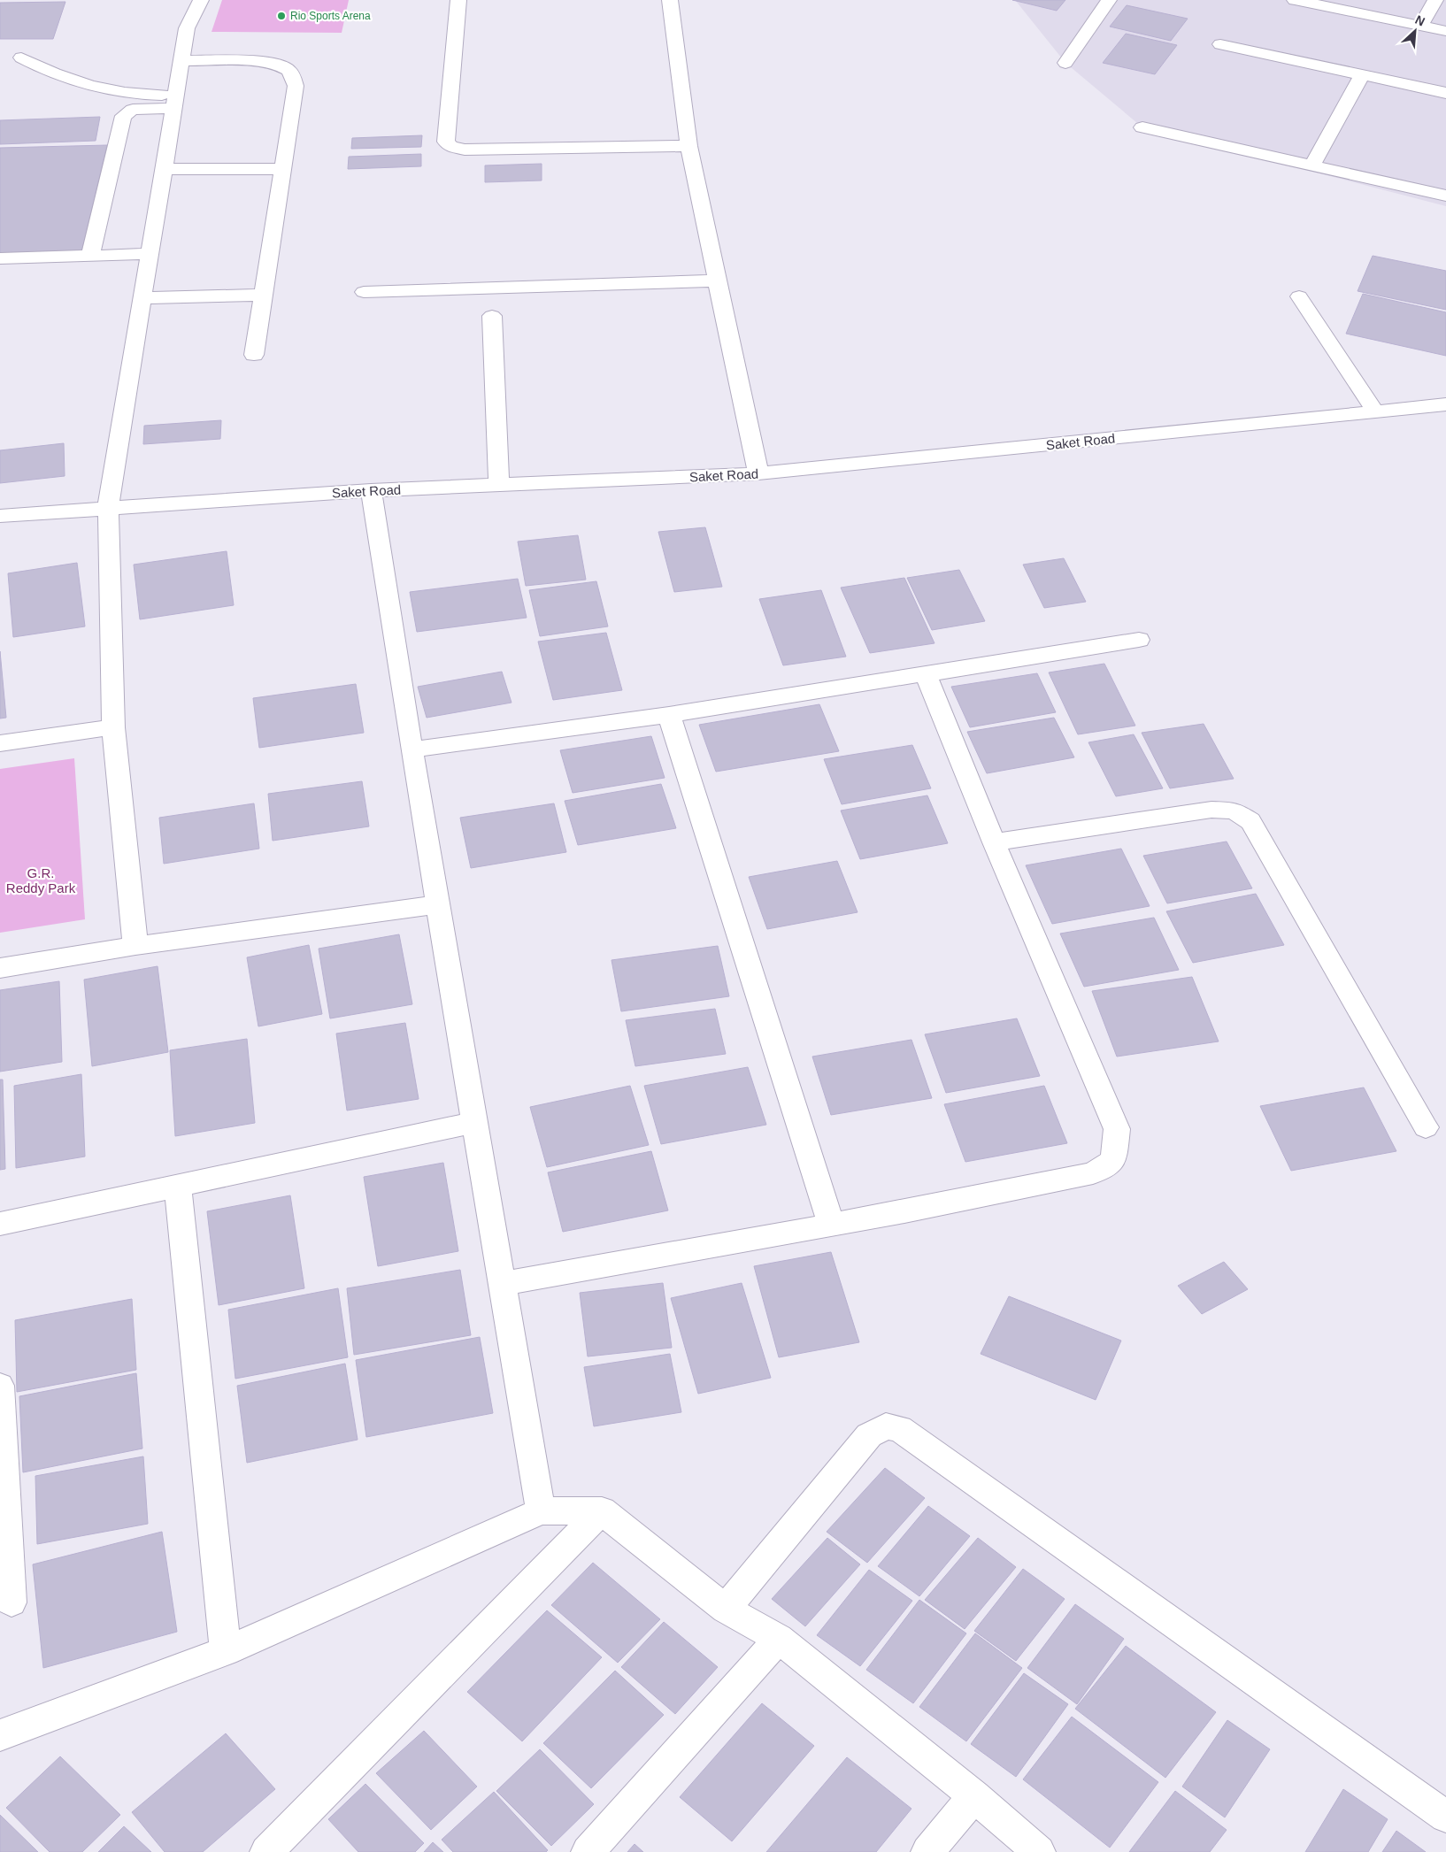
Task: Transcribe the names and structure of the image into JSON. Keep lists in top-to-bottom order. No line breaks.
{"streets":{"street":["Saket Road"]},"parks":["G.R. Reddy Park"],"places":["Rio Sports Arena"],"north":"top right"}
